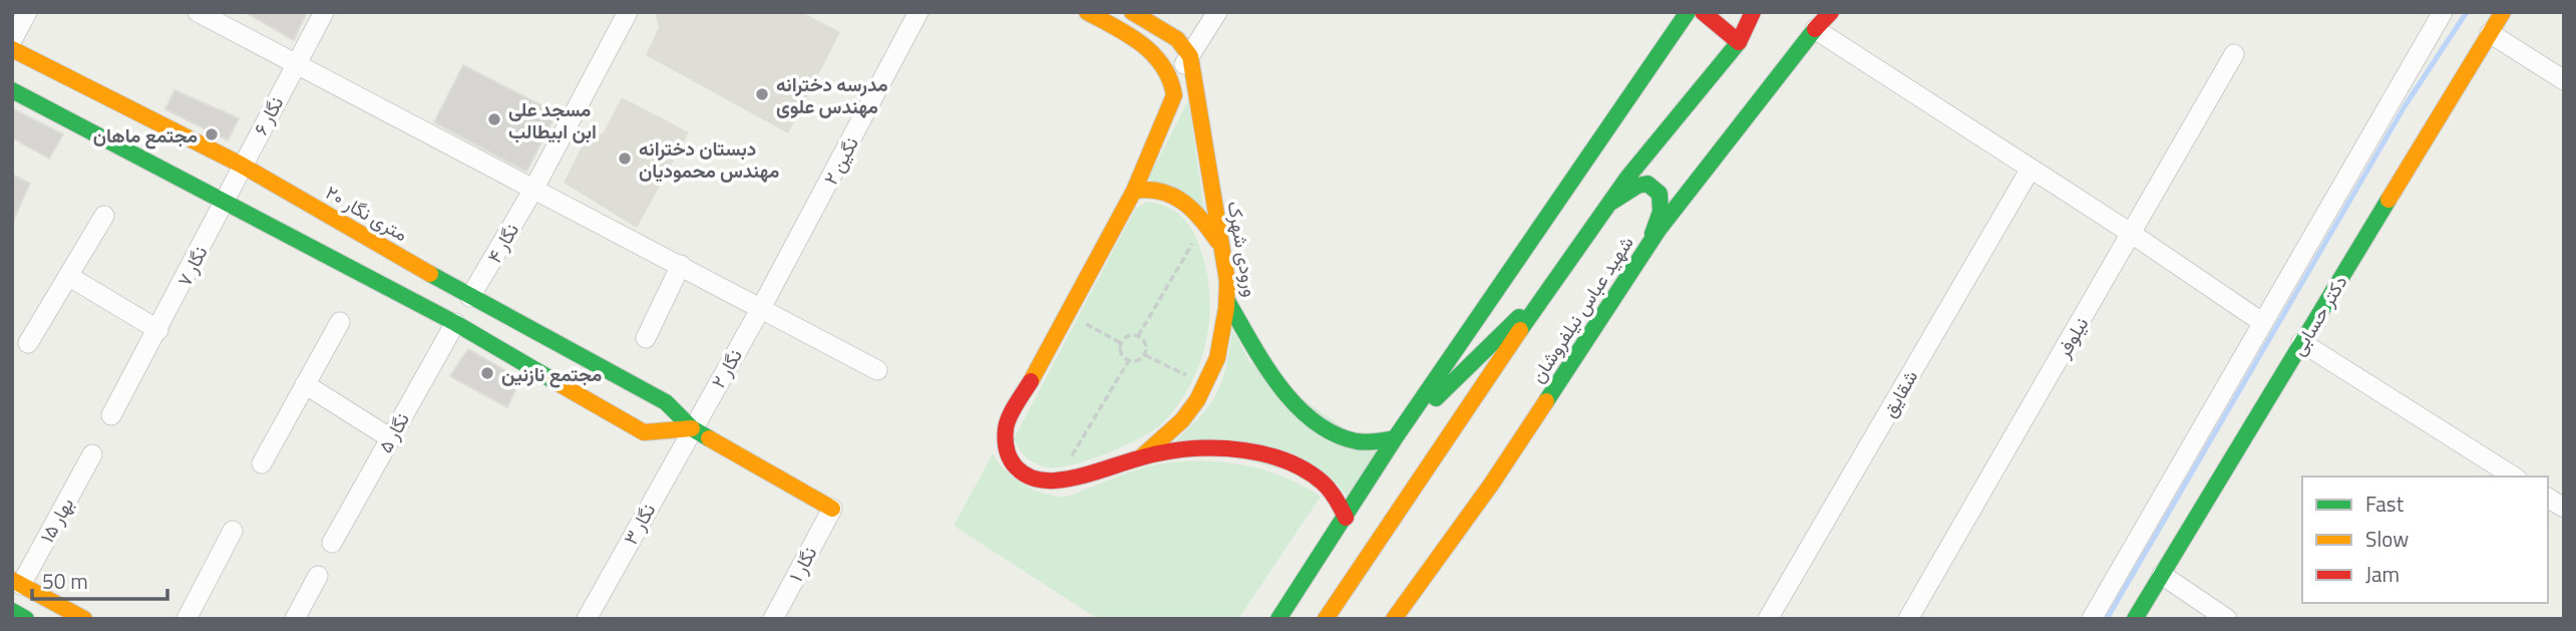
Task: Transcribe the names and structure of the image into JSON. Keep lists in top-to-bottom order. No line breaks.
{"streets":{"main road":["۲۰ متری نگار","ورودی شهرک","شهید عباس نیلفروشان","دکتر حسابی"],"street":["نگار ۶","نگین ۲","نگار ۴","نگار ۷","نیلوفر","نگار ۲","شقایق","نگار ۵","بهار ۱۵","نگار ۳","نگار ۱"]},"crossings":[["نگار ۶","۲۰ متری نگار"],["نگار ۶","نگار ۷"],["نگین ۲","نگار ۲"],["۲۰ متری نگار","نگار ۴"],["۲۰ متری نگار","نگار ۲"],["۲۰ متری نگار","نگار ۳"],["۲۰ متری نگار","نگار ۱"],["نگار ۲","نگار ۳"]],"places":["مدرسه دخترانه مهندس علوی","مسجد علی ابن ابیطالب","مجتمع ماهان","دبستان دخترانه مهندس محمودیان","مجتمع نازنین"],"legend":["Fast","Slow","Jam"],"scale_bar":"50 m"}
